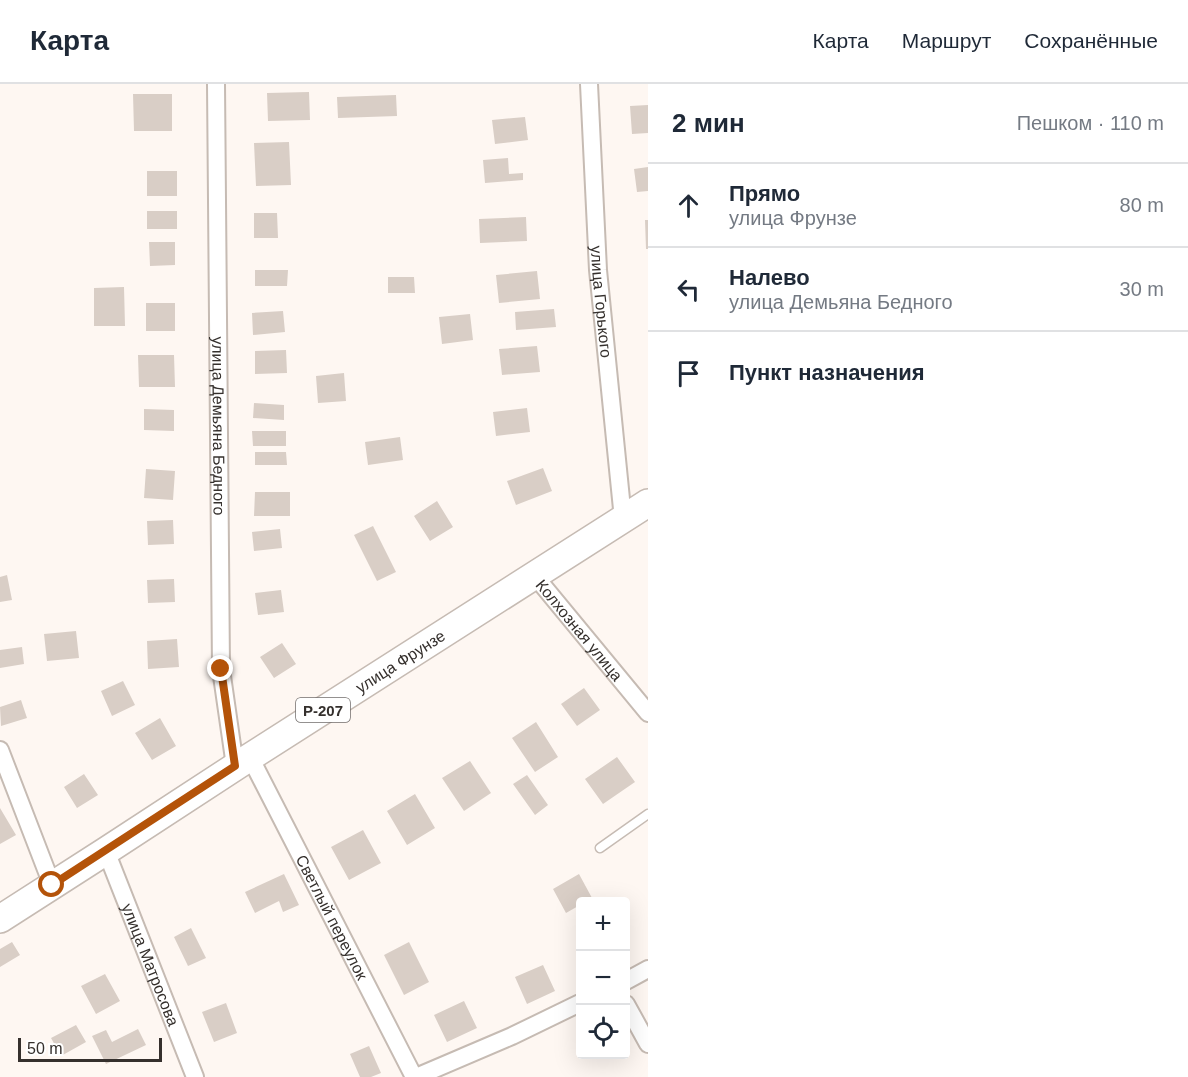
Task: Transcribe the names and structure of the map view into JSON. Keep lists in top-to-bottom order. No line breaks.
{"streets":{"main road":["улица Фрунзе","Р-207"],"street":["улица Горького","улица Демьяна Бедного","Колхозная улица","Светлый переулок","улица Матросова"]},"crossings":[["улица Горького","улица Фрунзе"],["улица Демьяна Бедного","улица Фрунзе"],["улица Демьяна Бедного","Светлый переулок"],["Колхозная улица","улица Фрунзе"],["улица Фрунзе","Светлый переулок"],["улица Фрунзе","улица Матросова"]],"scale_bar":"50 m","page":{"header":"Карта","nav":["Карта","Маршрут","Сохранённые"],"heading":["2 мин","Пешком · 110 m"],"list":[["Прямо","улица Фрунзе","80 m"],["Налево","улица Демьяна Бедного","30 m"],"Пункт назначения"],"map_buttons":["+","−"],"scale":"50 m"}}
